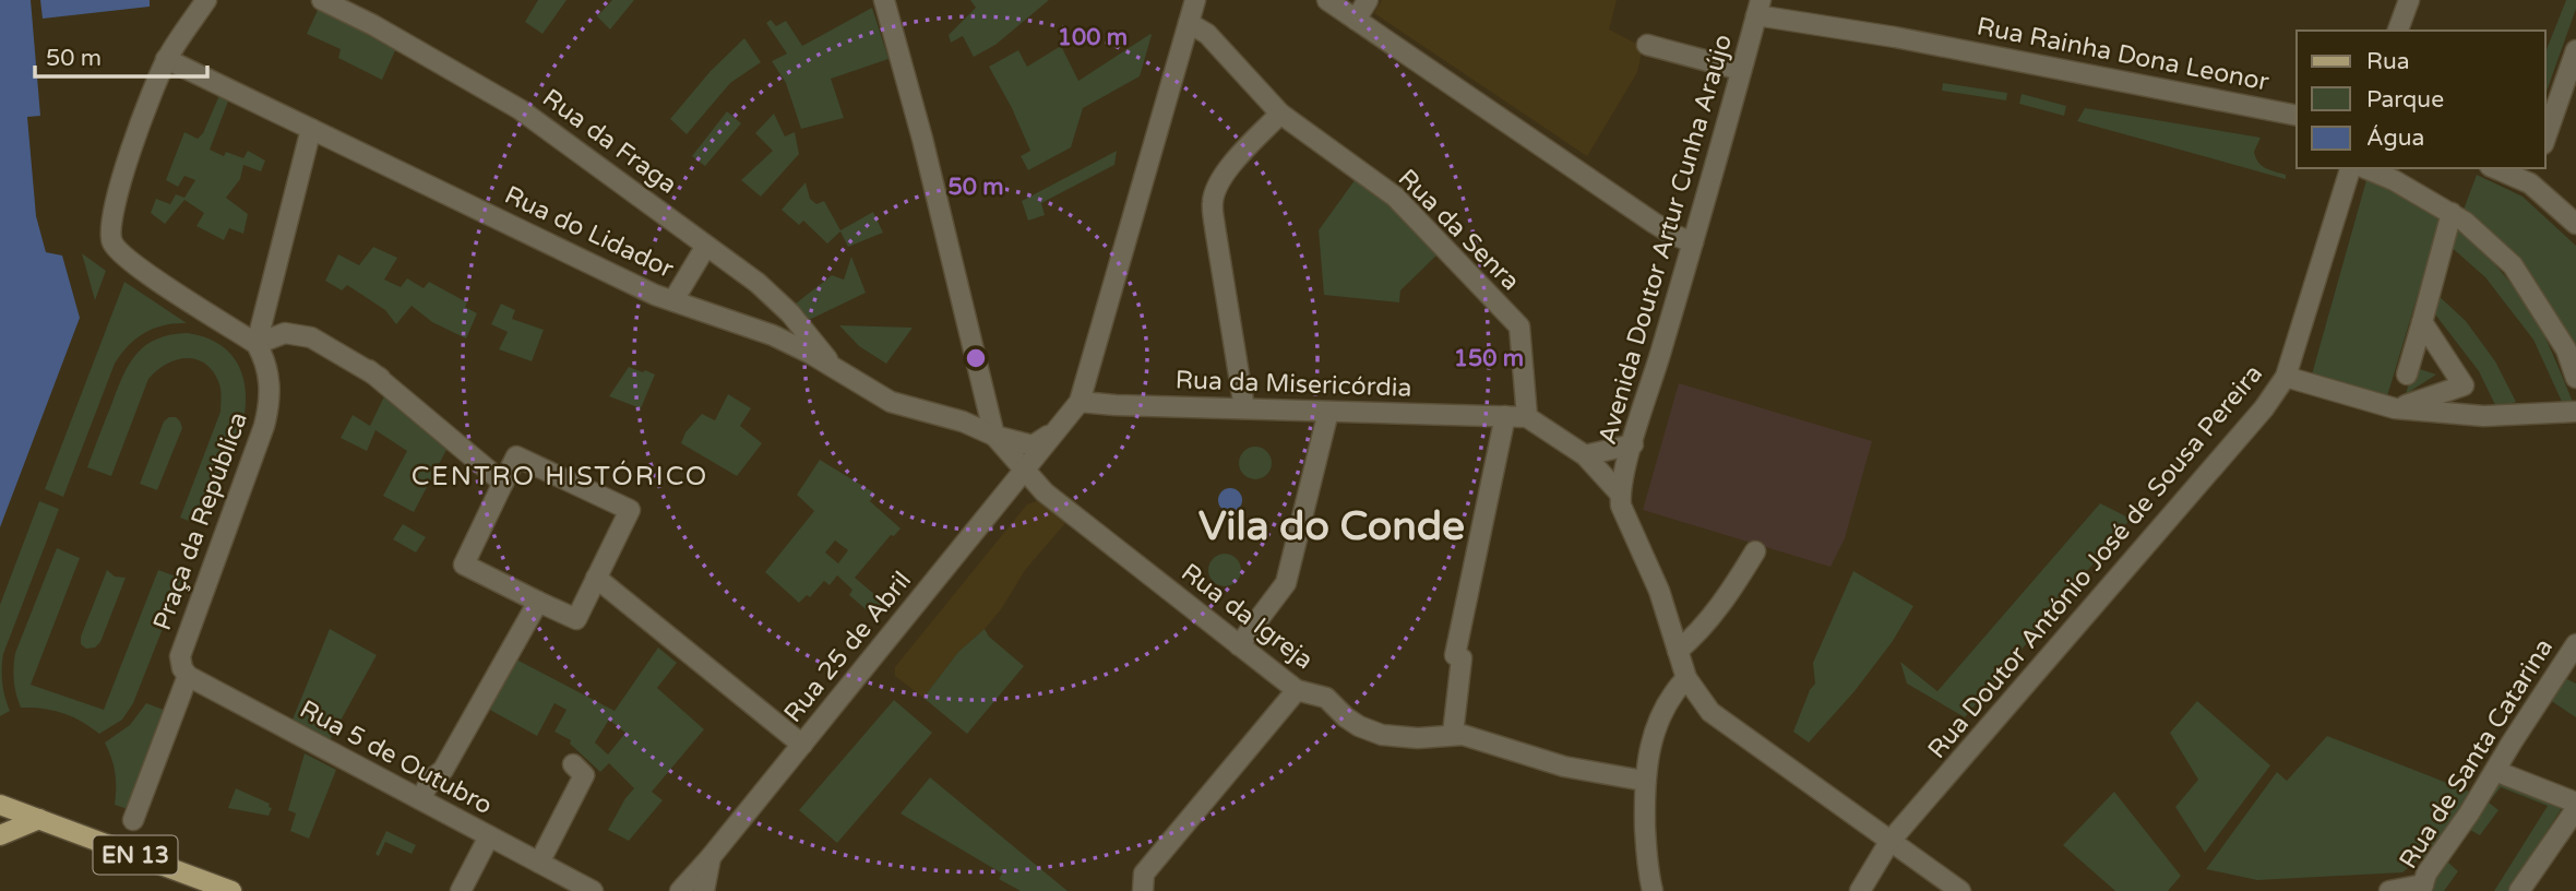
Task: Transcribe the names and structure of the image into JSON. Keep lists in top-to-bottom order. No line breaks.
{"streets":{"main road":["EN 13"],"street":["Rua Rainha Dona Leonor","Rua da Fraga","Rua da Senra","Rua do Lidador","Avenida Doutor Artur Cunha Araújo","Rua da Misericórdia","Praça da República","Rua Doutor António José de Sousa Pereira","Rua da Igreja","Rua 25 de Abril","Rua de Santa Catarina","Rua 5 de Outubro"]},"crossings":[["Rua Rainha Dona Leonor","Avenida Doutor Artur Cunha Araújo"],["Rua da Fraga","Rua do Lidador"],["Rua da Senra","Rua da Misericórdia"],["Rua do Lidador","Rua da Igreja"],["Rua da Misericórdia","Rua 25 de Abril"],["Praça da República","Rua 5 de Outubro"],["Rua da Igreja","Rua 25 de Abril"]],"districts":["CENTRO HISTÓRICO","Vila do Conde"],"legend":["Rua","Parque","Água"],"scale_bar":"50 m","rings":["100 m","50 m","150 m"]}
